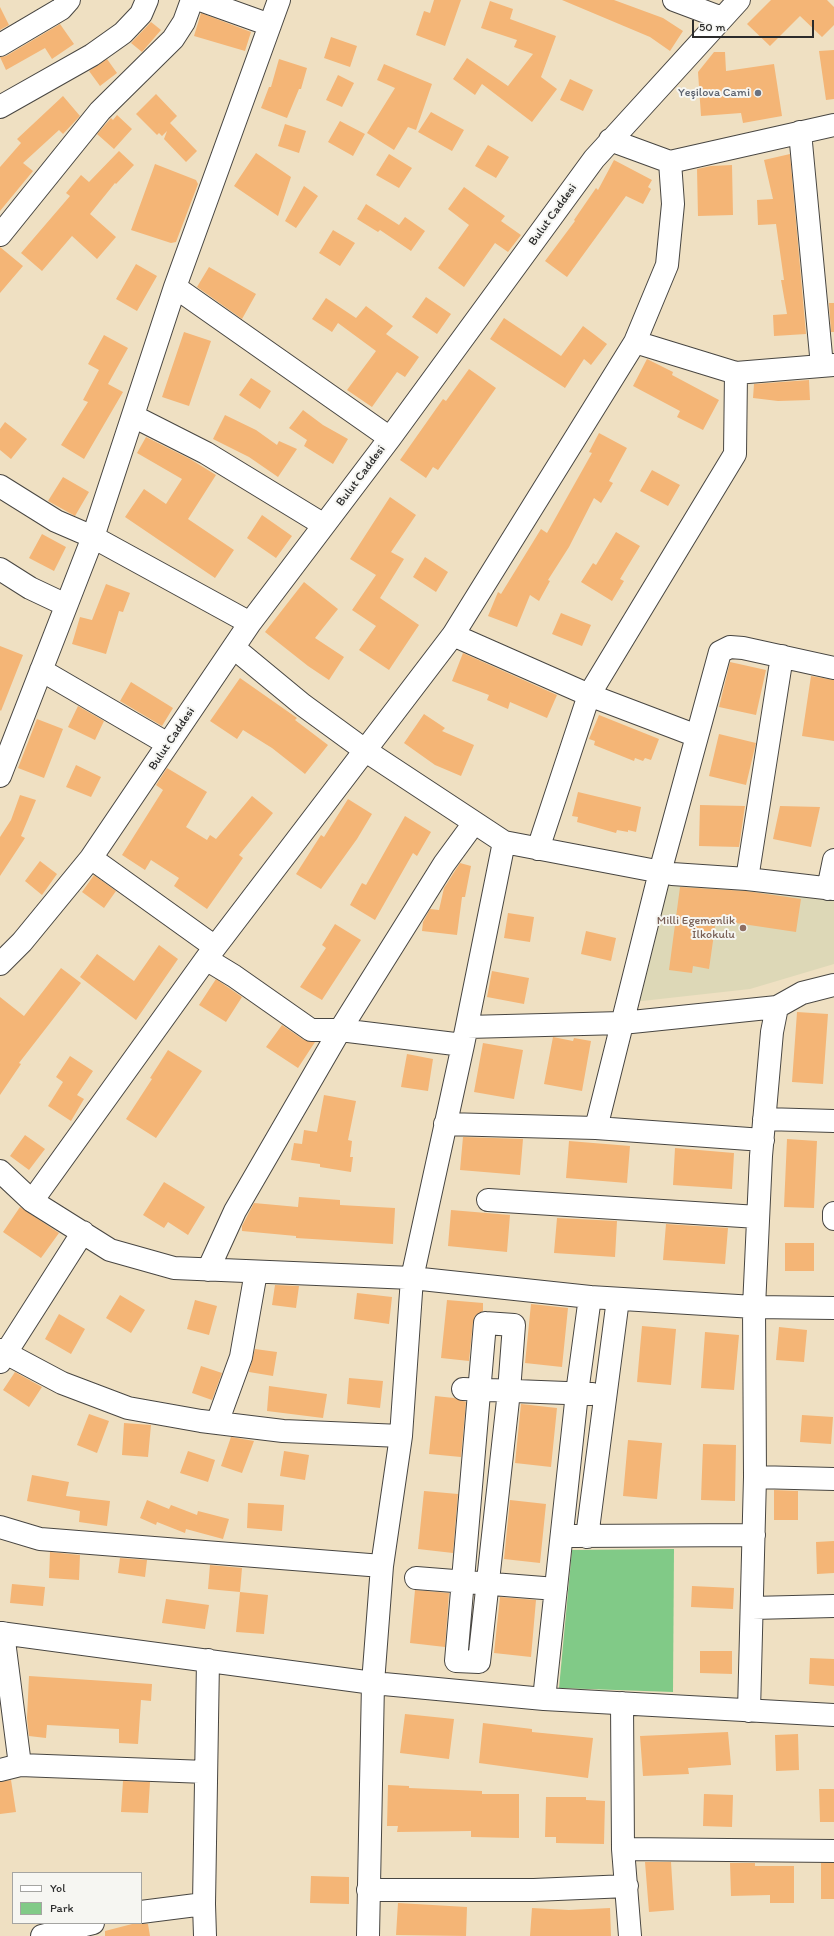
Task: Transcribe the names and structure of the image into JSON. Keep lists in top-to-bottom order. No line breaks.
{"streets":{"street":["Bulut Caddesi"]},"places":["Yeşilova Cami","Milli Egemenlik İlkokulu"],"legend":["Yol","Park"],"scale_bar":"50 m"}
